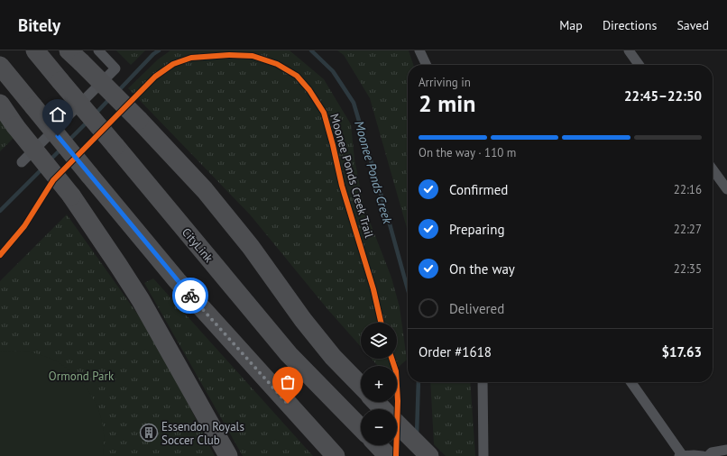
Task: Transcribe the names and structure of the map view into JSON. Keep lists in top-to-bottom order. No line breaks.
{"streets":{"highway":["CityLink"],"cycle path":["Moonee Ponds Creek Trail"]},"water":["Moonee Ponds Creek"],"parks":["Ormond Park"],"places":{"building":["Essendon Royals Soccer Club"]},"page":{"header":"Bitely","nav":["Map","Directions","Saved"],"heading":["2 min","Arriving in","22:45–22:50"],"panel":["Order #1618","$17.63"],"bar":"On the way · 110 m","list":[["Confirmed","22:16"],["Preparing","22:27"],["On the way","22:35"],"Delivered"],"map_buttons":["+","−"]}}
